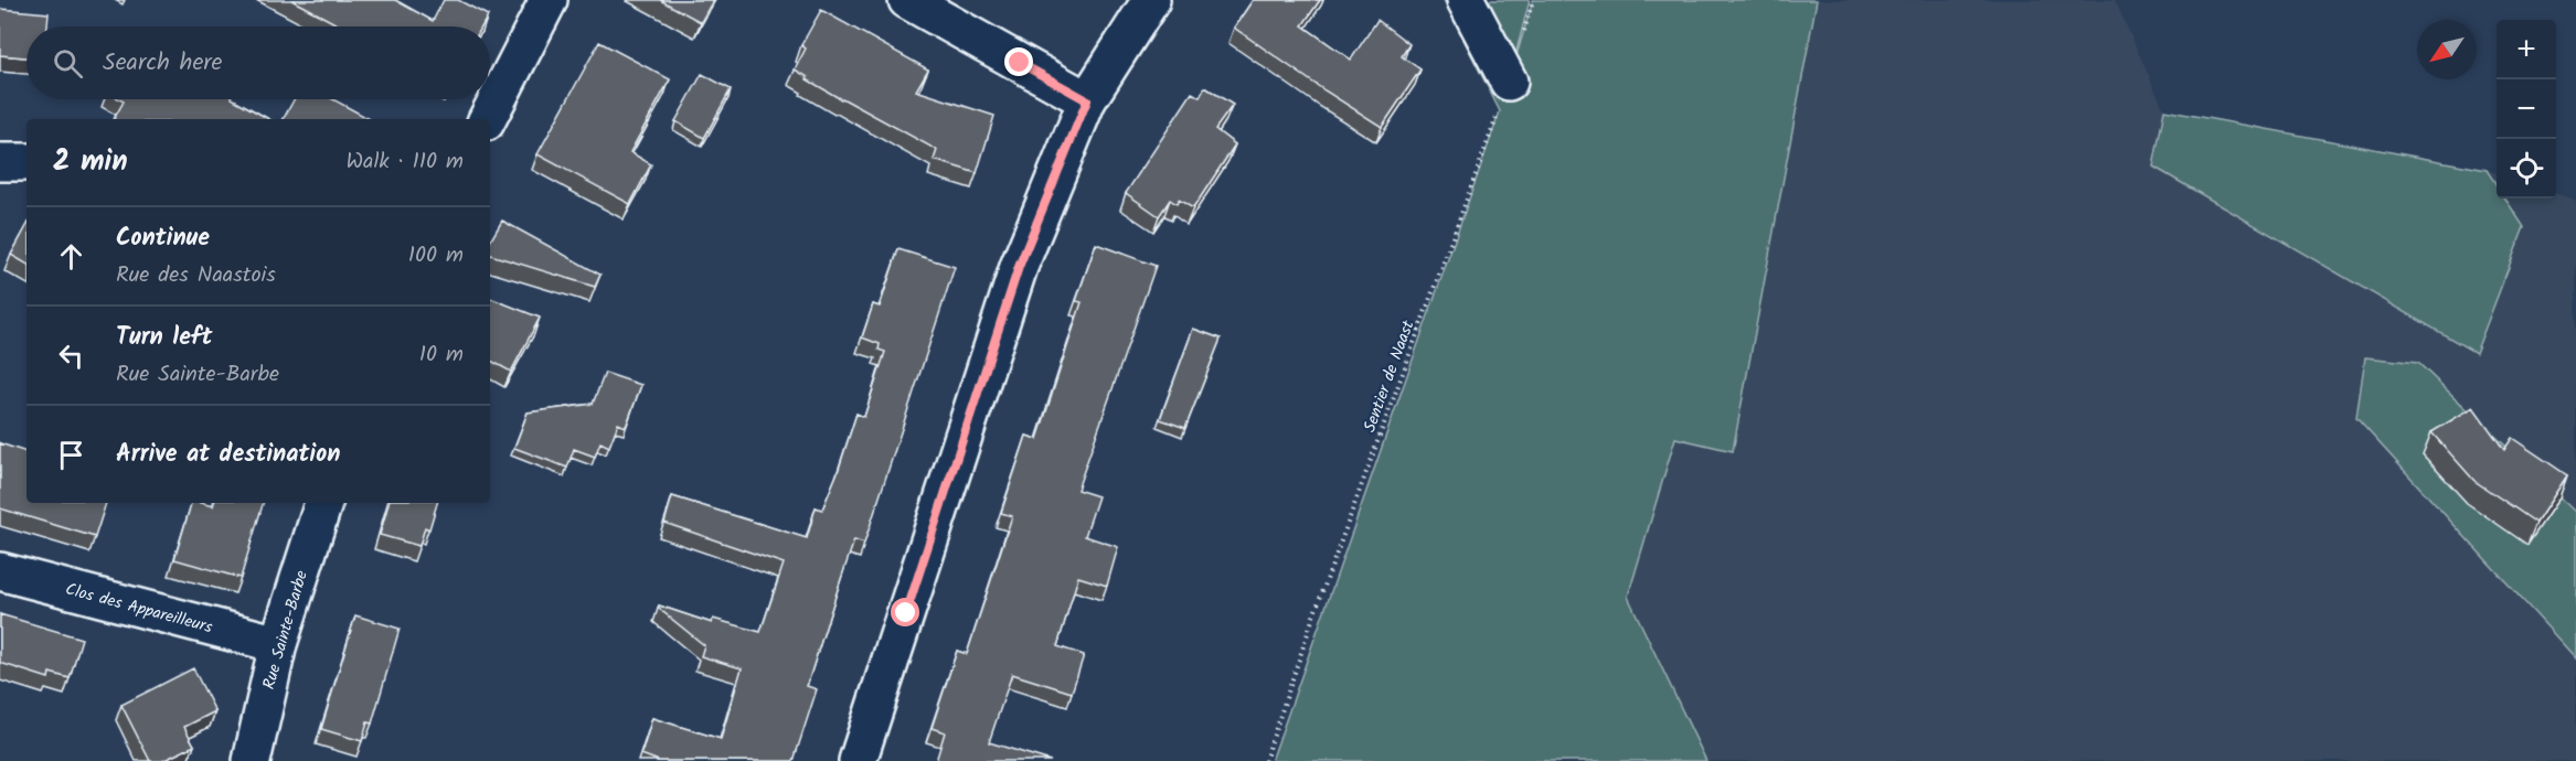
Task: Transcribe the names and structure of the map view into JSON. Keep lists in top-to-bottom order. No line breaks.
{"streets":{"street":["Clos des Appareilleurs","Rue Sainte-Barbe"],"path":["Sentier de Naast"]},"crossings":[["Clos des Appareilleurs","Rue Sainte-Barbe"]],"north":"bottom left","page":{"map_buttons":["+","−"],"search":"Search here","heading":["2 min","Walk · 110 m"],"list":[["Continue","Rue des Naastois","100 m"],["Turn left","Rue Sainte-Barbe","10 m"],"Arrive at destination"]}}
